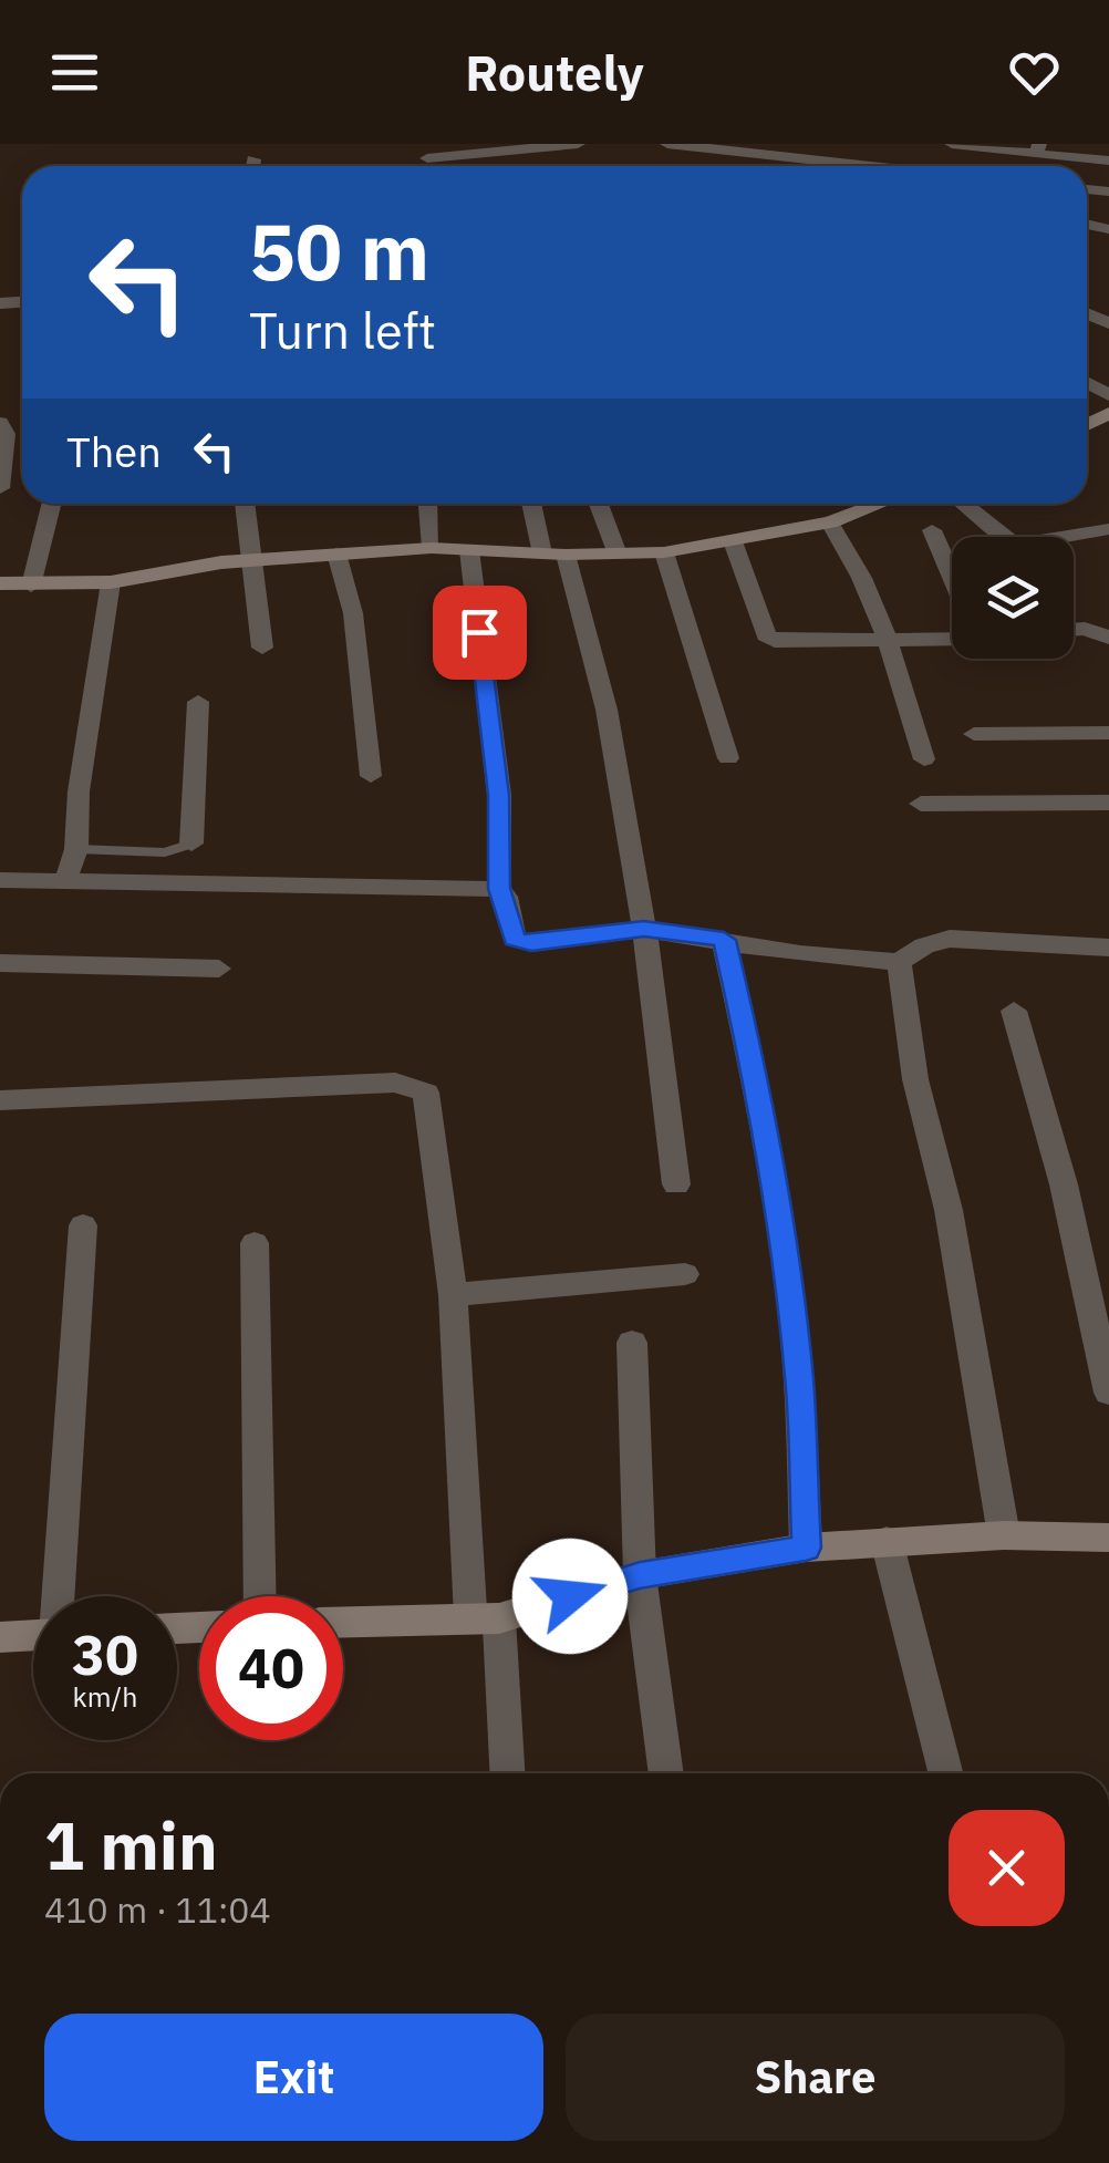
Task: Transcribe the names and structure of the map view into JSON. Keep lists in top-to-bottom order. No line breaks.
{"page":{"header":"Routely","turn":["50 m","Turn left"],"then":"Then","speed":"30 km/h","limit":"40","heading":["1 min","410 m · 11:04"],"buttons":["Exit","Share"]}}
